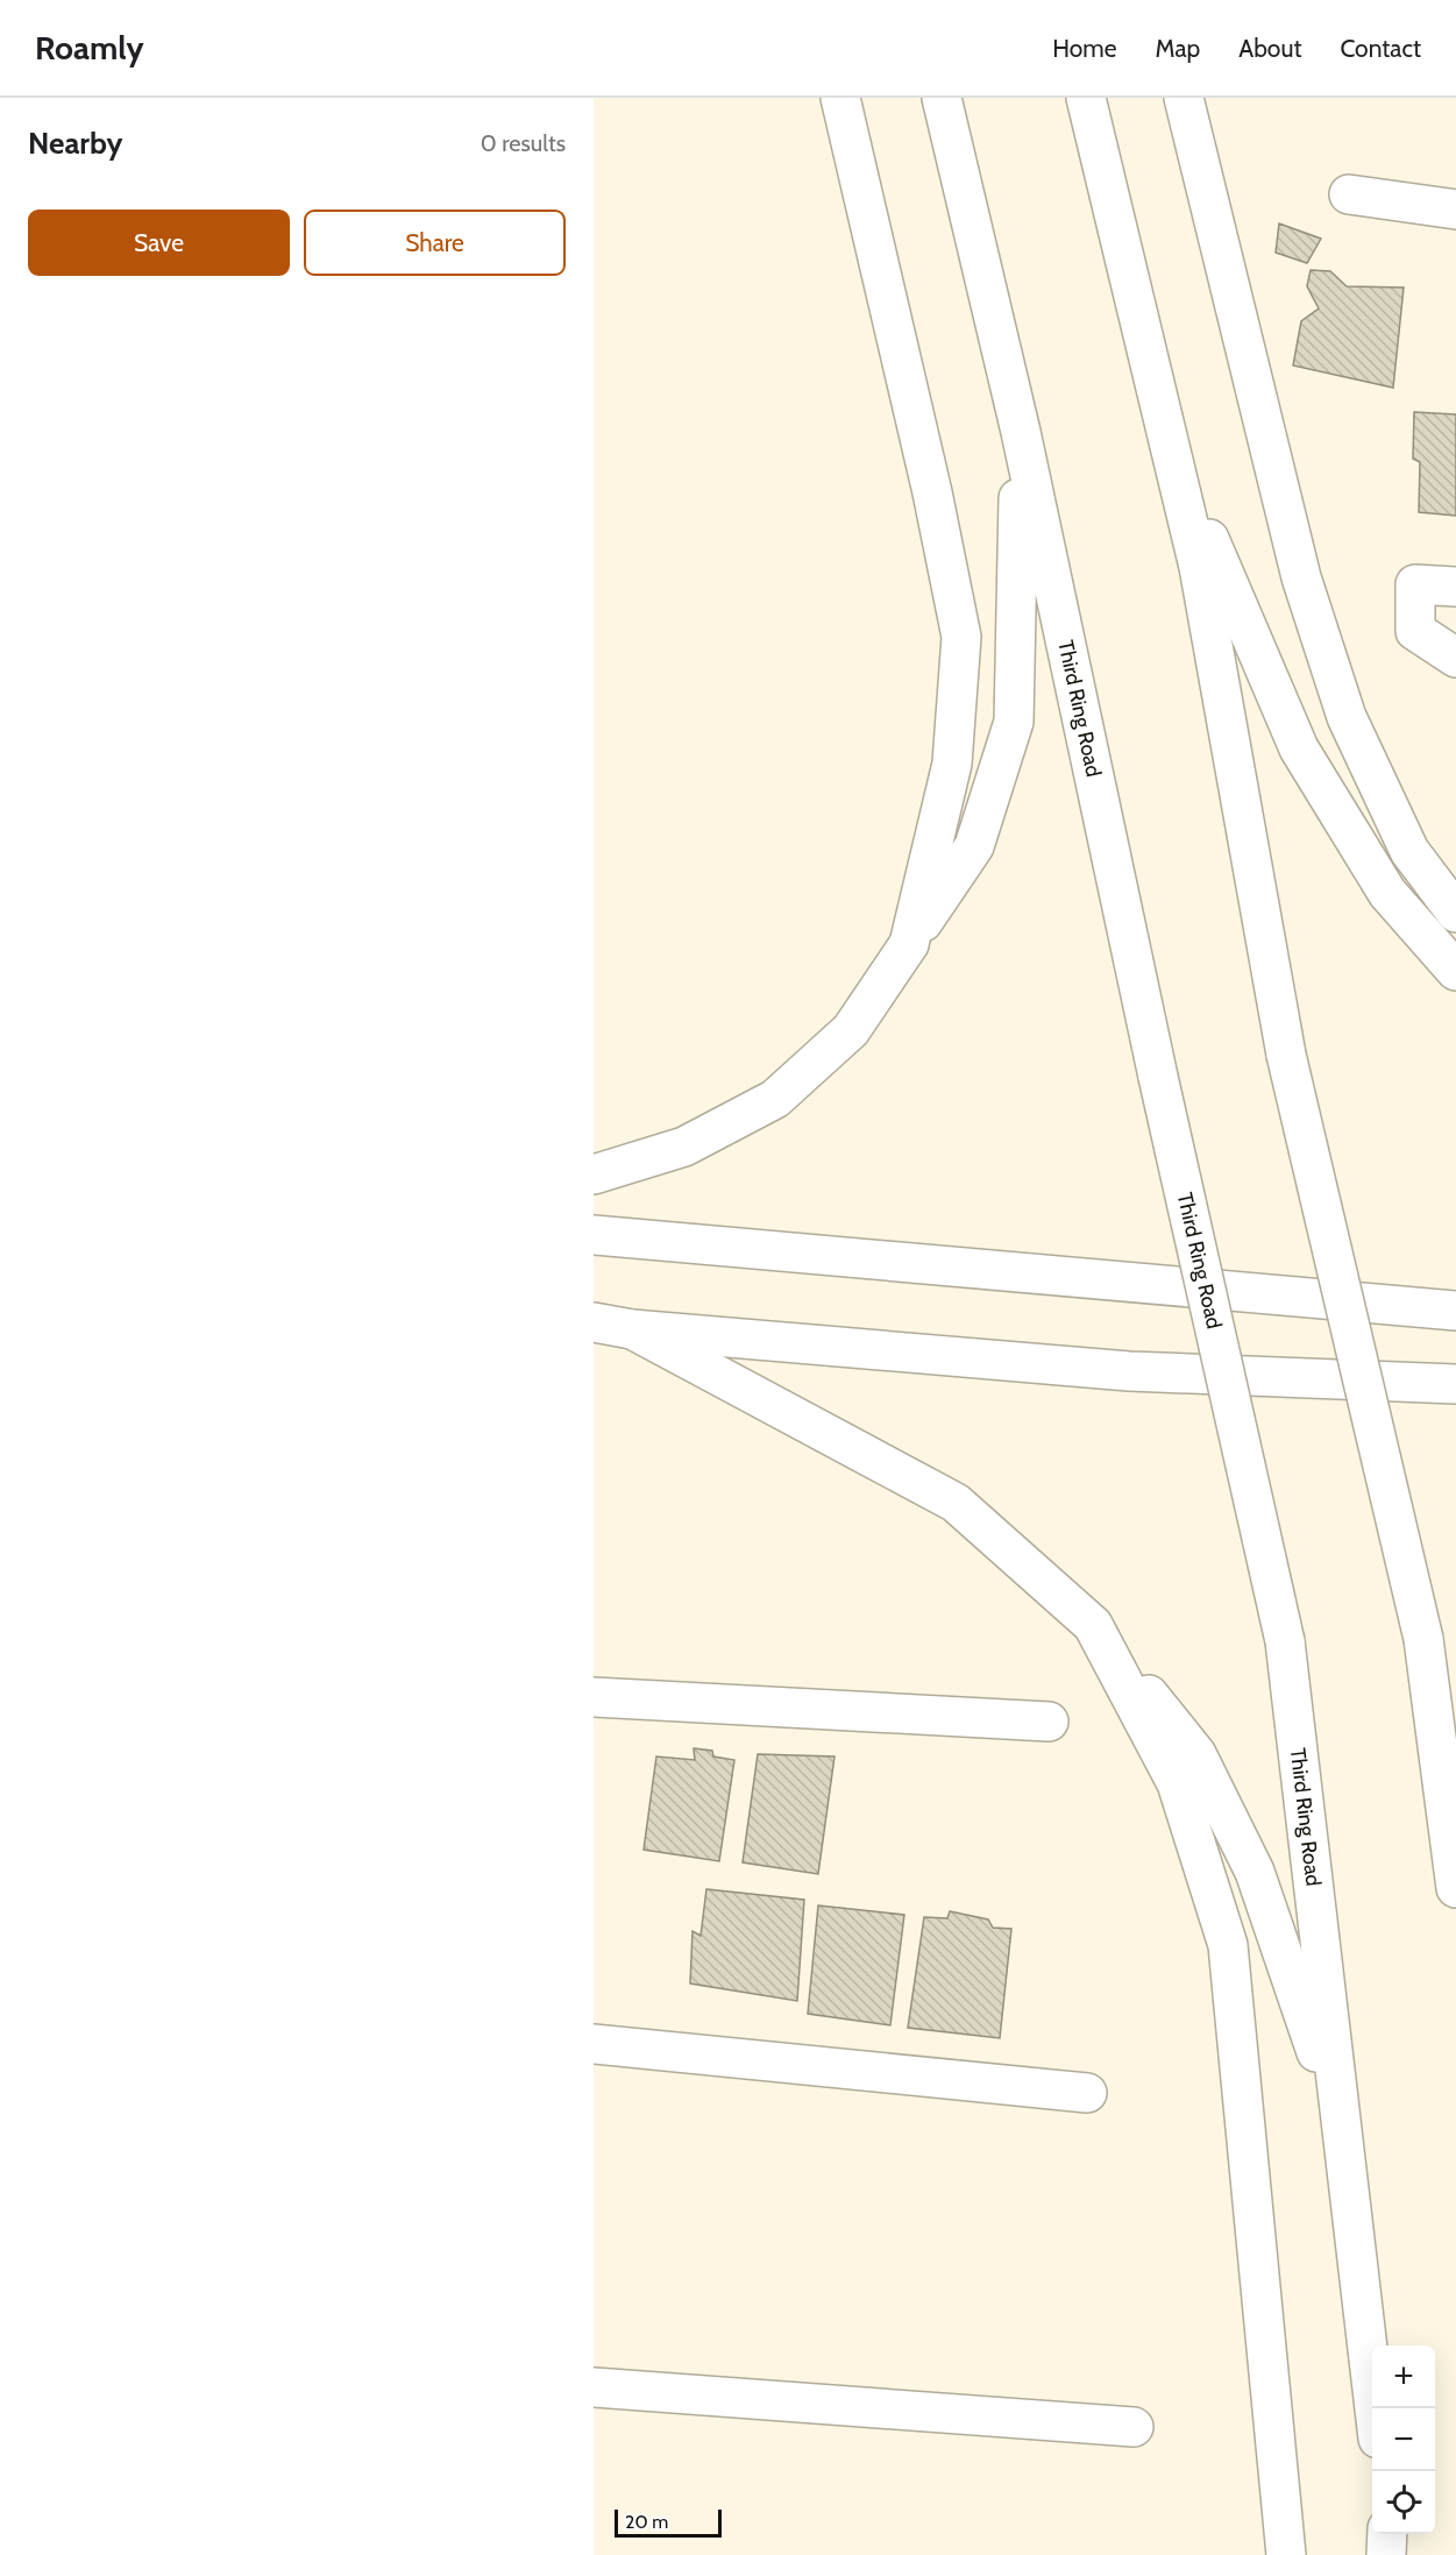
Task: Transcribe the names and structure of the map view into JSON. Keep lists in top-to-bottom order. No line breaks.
{"streets":{"main road":["Third Ring Road"]},"scale_bar":"20 m","page":{"header":"Roamly","nav":["Home","Map","About","Contact"],"heading":["Nearby","0 results"],"buttons":["Save","Share"],"map_buttons":["+","−"],"scale":"20 m"}}
